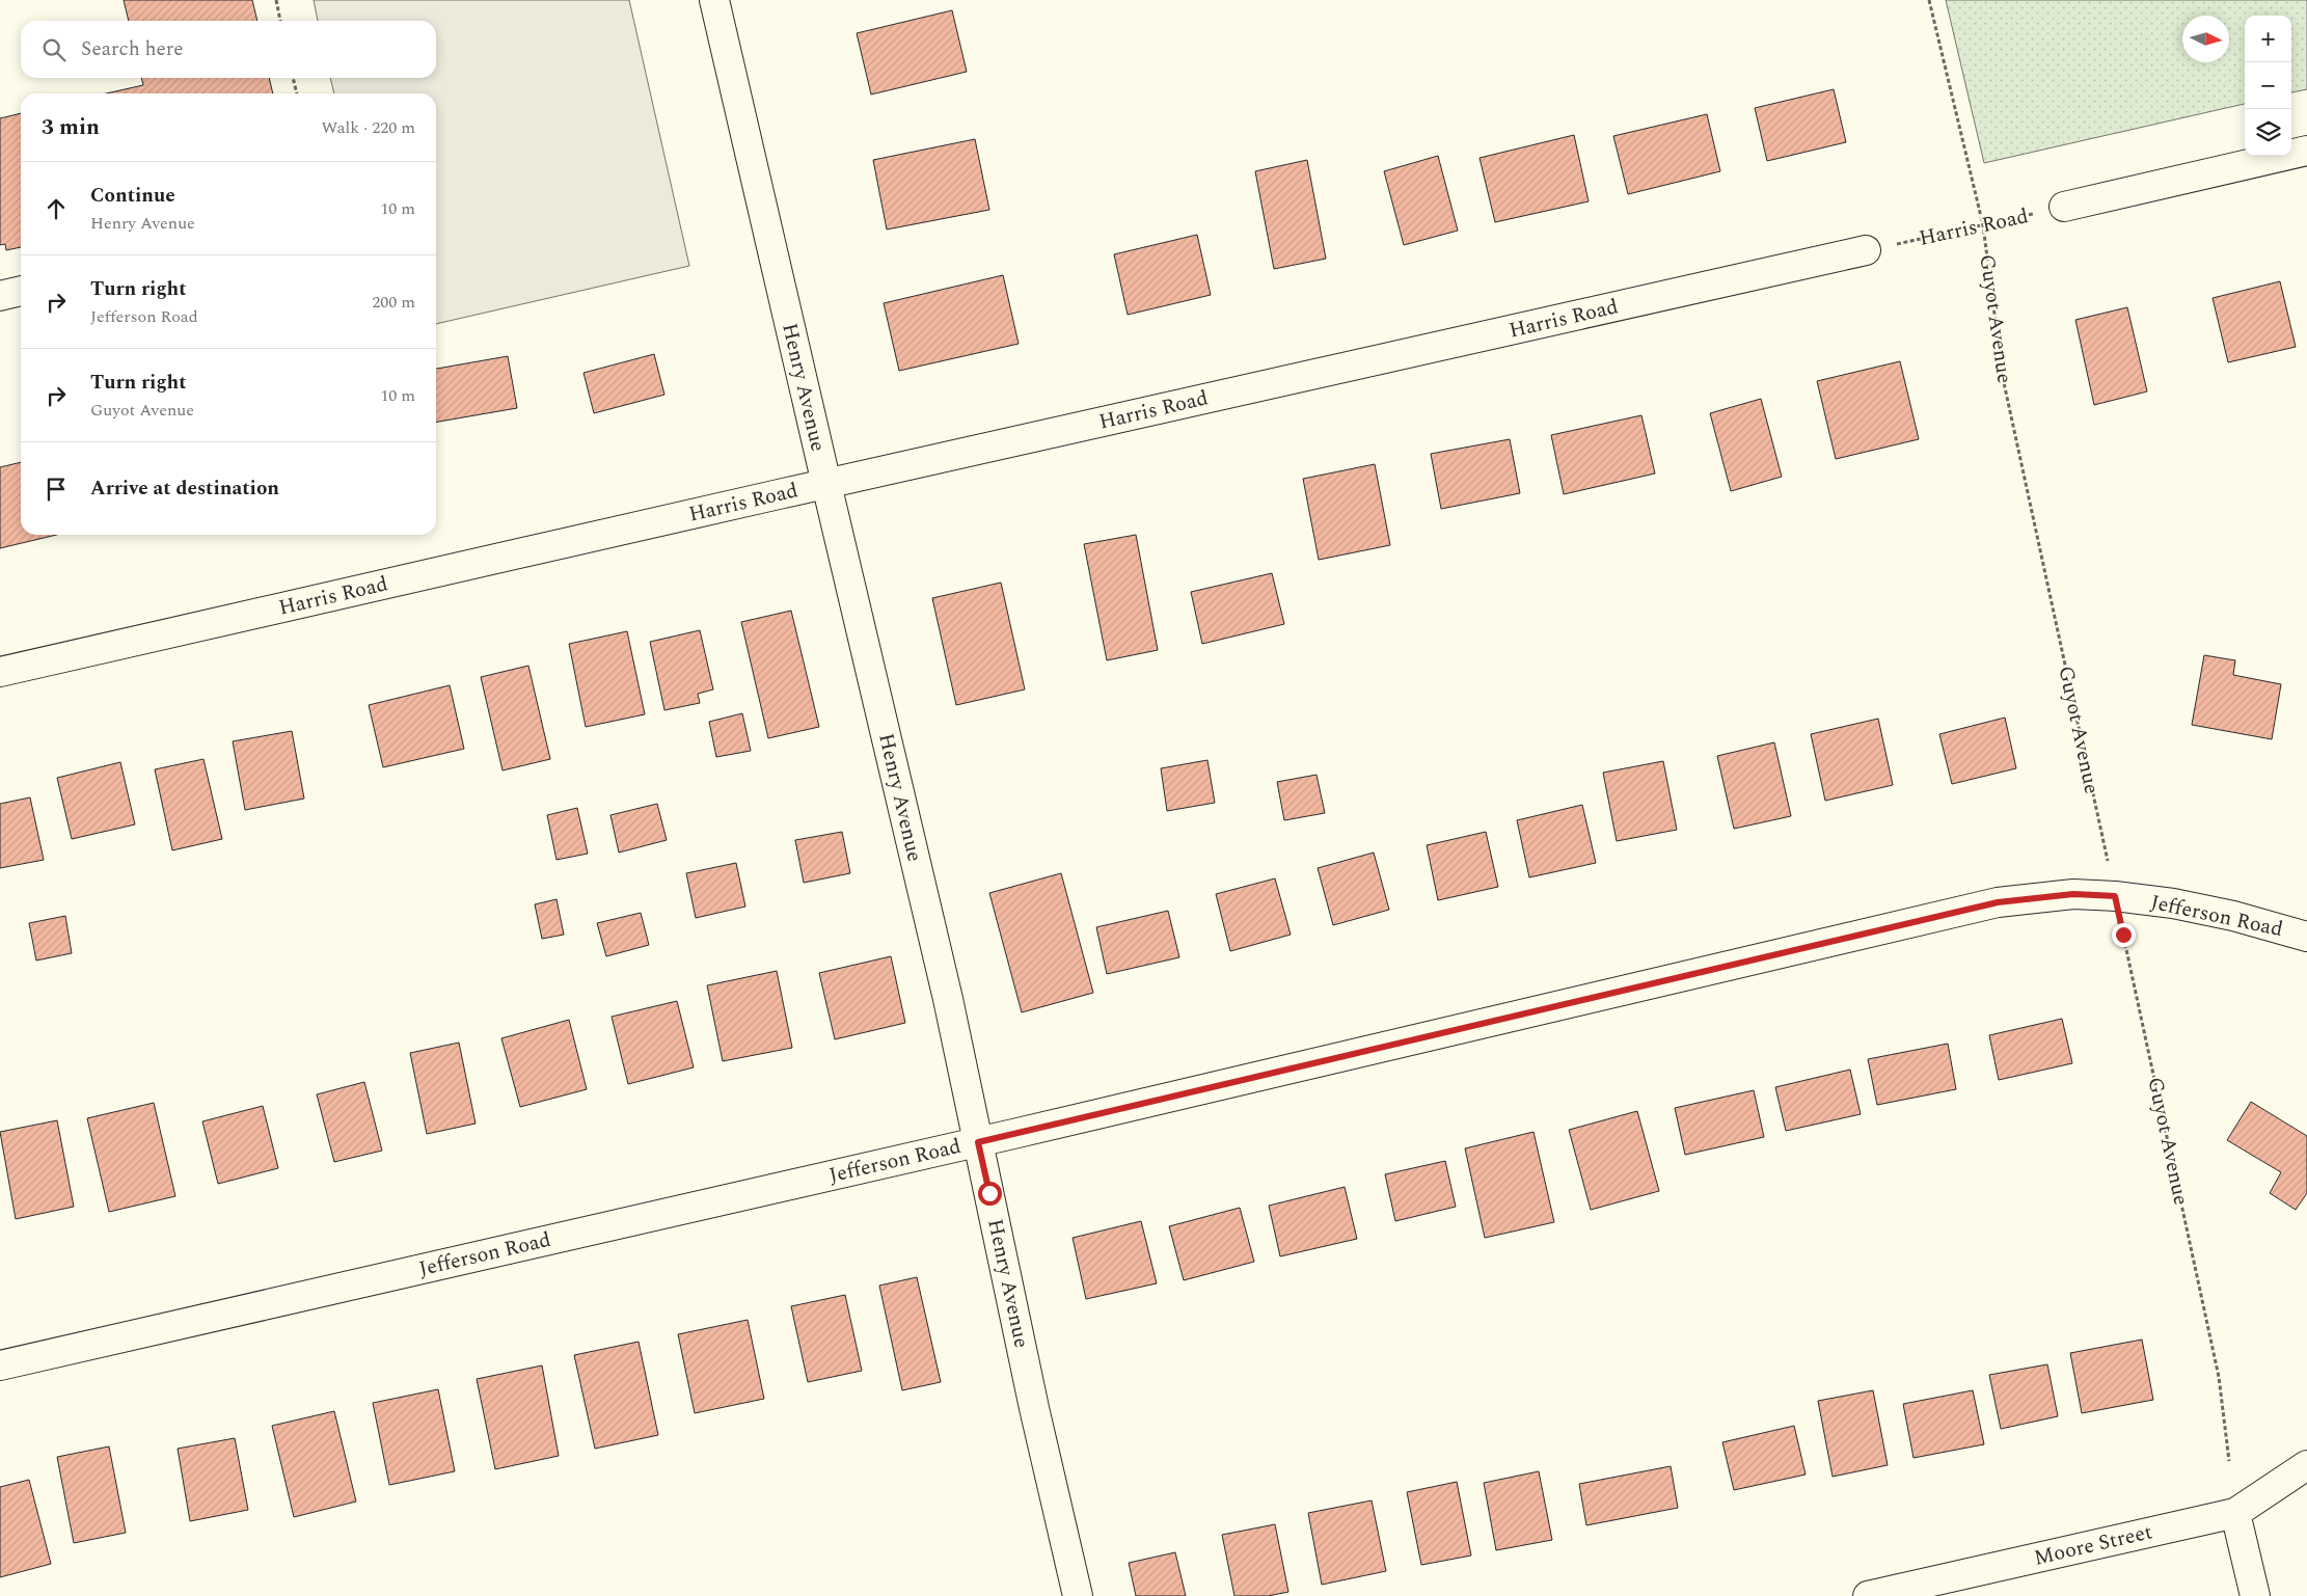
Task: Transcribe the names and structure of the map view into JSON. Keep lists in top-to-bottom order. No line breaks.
{"streets":{"street":["Harris Road","Henry Avenue","Jefferson Road","Moore Street"],"path":["Guyot Avenue"]},"crossings":[["Harris Road","Guyot Avenue"],["Harris Road","Henry Avenue"],["Guyot Avenue","Jefferson Road"],["Henry Avenue","Jefferson Road"]],"north":"right","page":{"map_buttons":["+","−"],"search":"Search here","heading":["3 min","Walk · 220 m"],"list":[["Continue","Henry Avenue","10 m"],["Turn right","Jefferson Road","200 m"],["Turn right","Guyot Avenue","10 m"],"Arrive at destination"]}}
